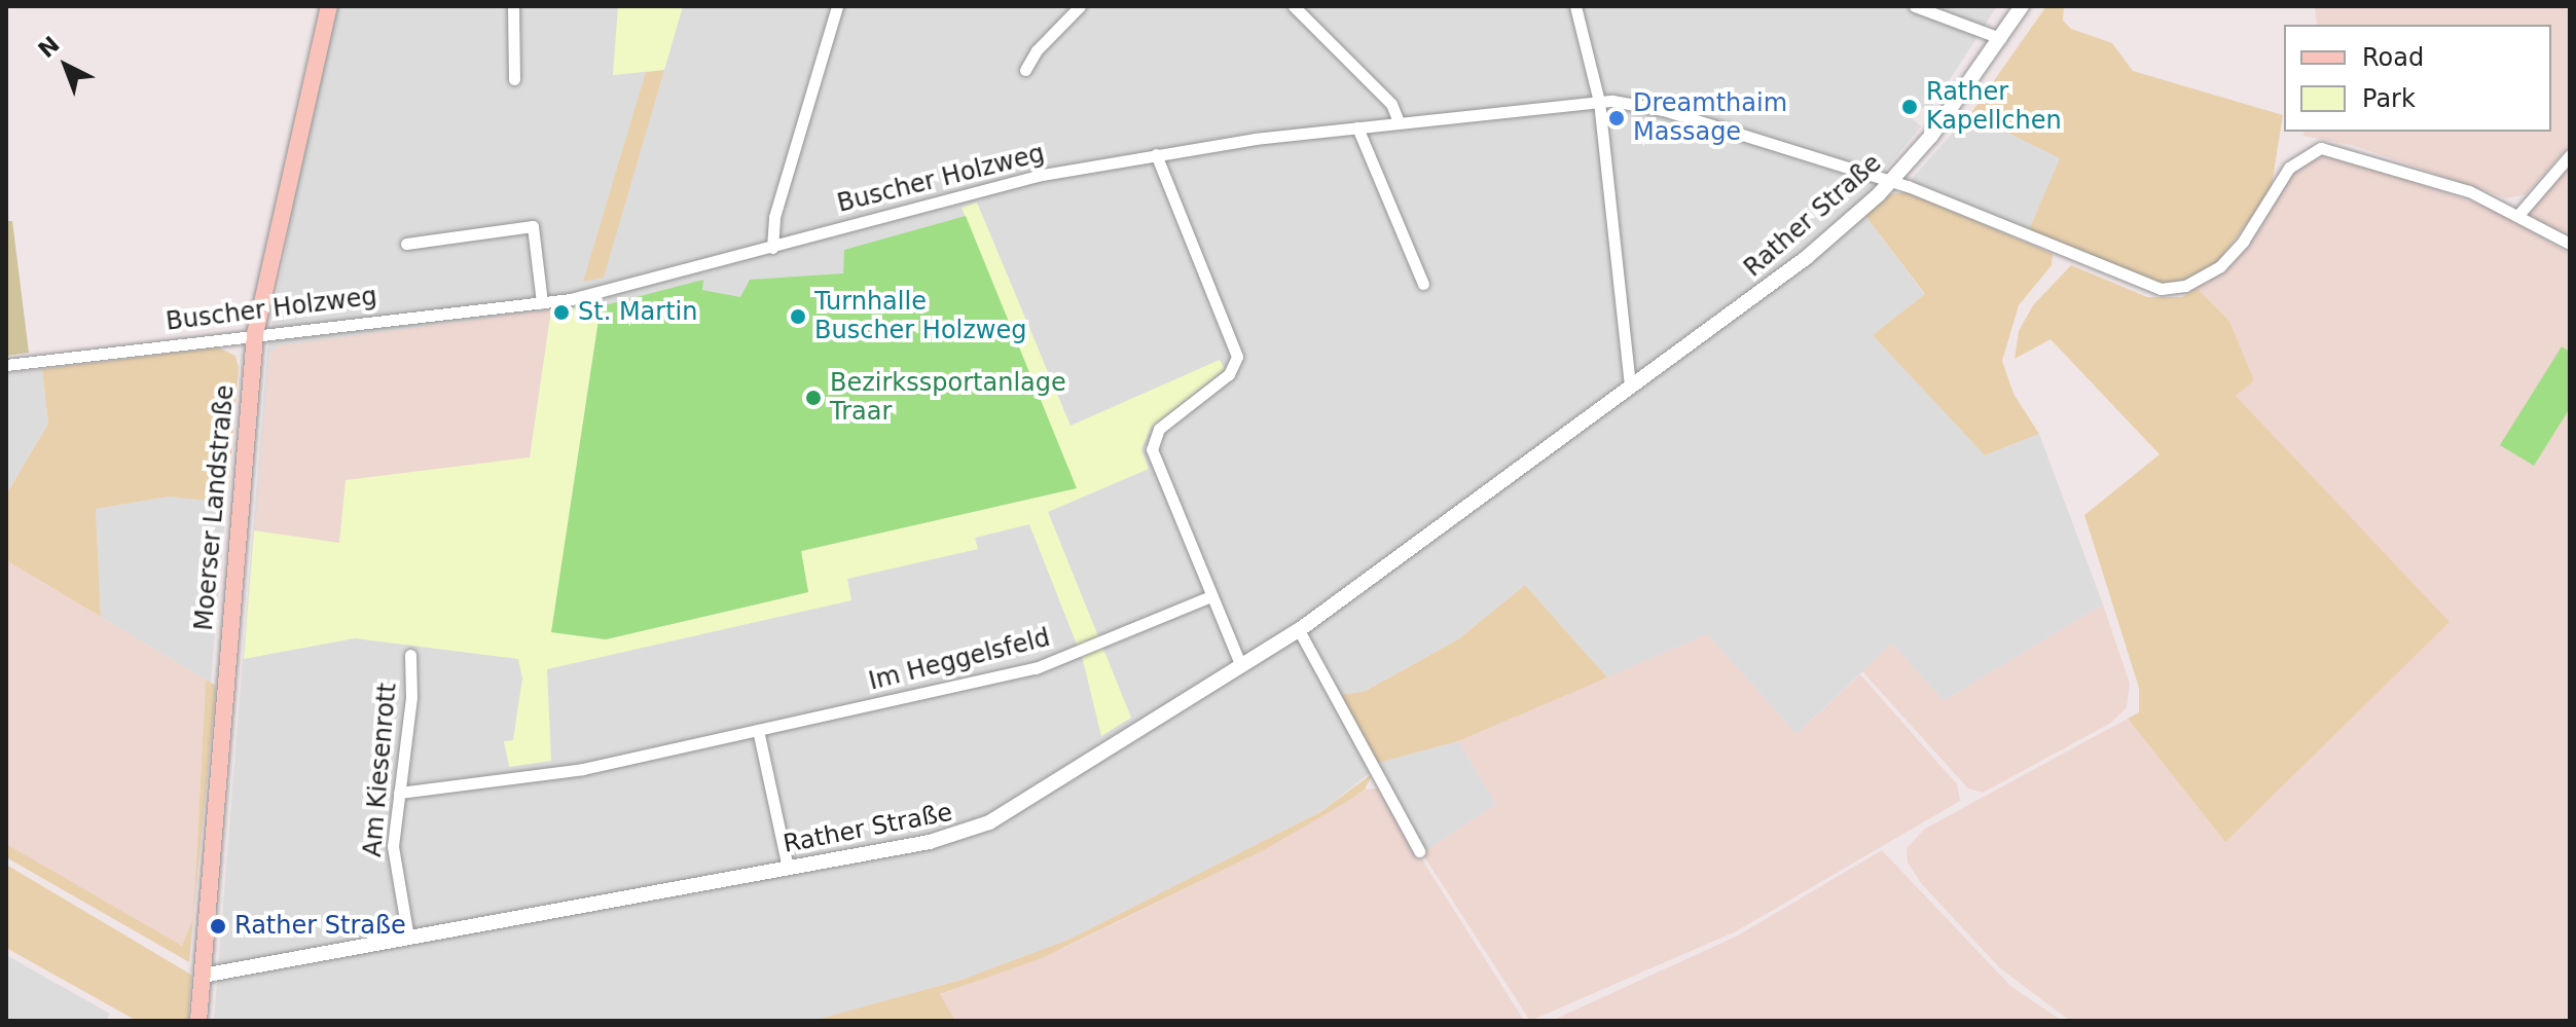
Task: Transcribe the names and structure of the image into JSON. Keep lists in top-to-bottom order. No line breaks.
{"streets":{"main road":["Moerser Landstraße"],"street":["Buscher Holzweg","Rather Straße","Im Heggelsfeld","Am Kiesenrott"]},"crossings":[["Buscher Holzweg","Rather Straße"],["Buscher Holzweg","Moerser Landstraße"],["Rather Straße","Moerser Landstraße"],["Rather Straße","Am Kiesenrott"],["Im Heggelsfeld","Am Kiesenrott"]],"places":["Rather Kapellchen","Dreamthaim Massage","St. Martin","Turnhalle Buscher Holzweg","Bezirkssportanlage Traar","Rather Straße"],"legend":["Road","Park"],"north":"top left"}
